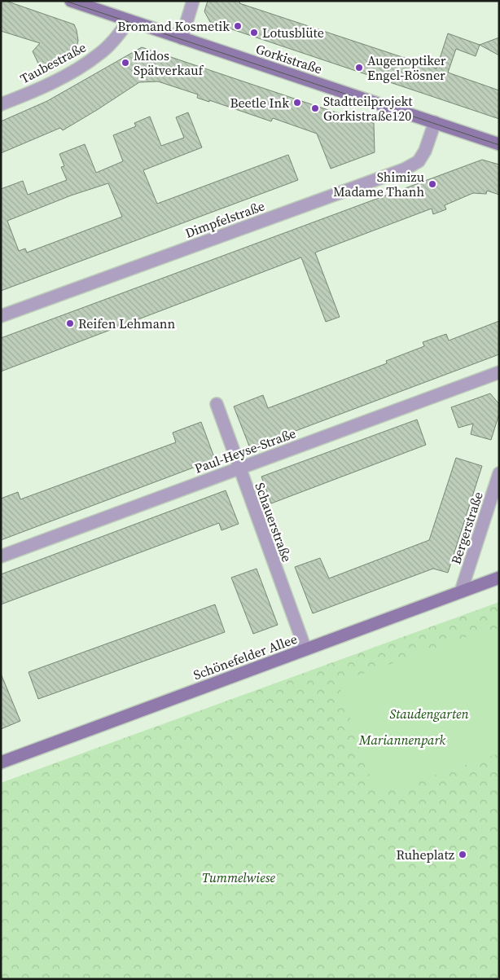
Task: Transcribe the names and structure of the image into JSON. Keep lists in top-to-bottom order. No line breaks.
{"streets":{"main road":["Gorkistraße","Schönefelder Allee"],"street":["Taubestraße","Dimpfelstraße","Paul-Heyse-Straße","Schauerstraße","Bergerstraße"]},"crossings":[["Gorkistraße","Taubestraße"],["Gorkistraße","Dimpfelstraße"],["Paul-Heyse-Straße","Schauerstraße"],["Schauerstraße","Schönefelder Allee"],["Bergerstraße","Schönefelder Allee"]],"parks":["Staudengarten","Mariannenpark","Tummelwiese"],"places":["Bromand Kosmetik","Lotusblüte","Midos Spätverkauf","Augenoptiker Engel-Rösner","Beetle Ink","Stadtteilprojekt Gorkistraße120","Shimizu Madame Thanh","Reifen Lehmann","Ruheplatz"]}
